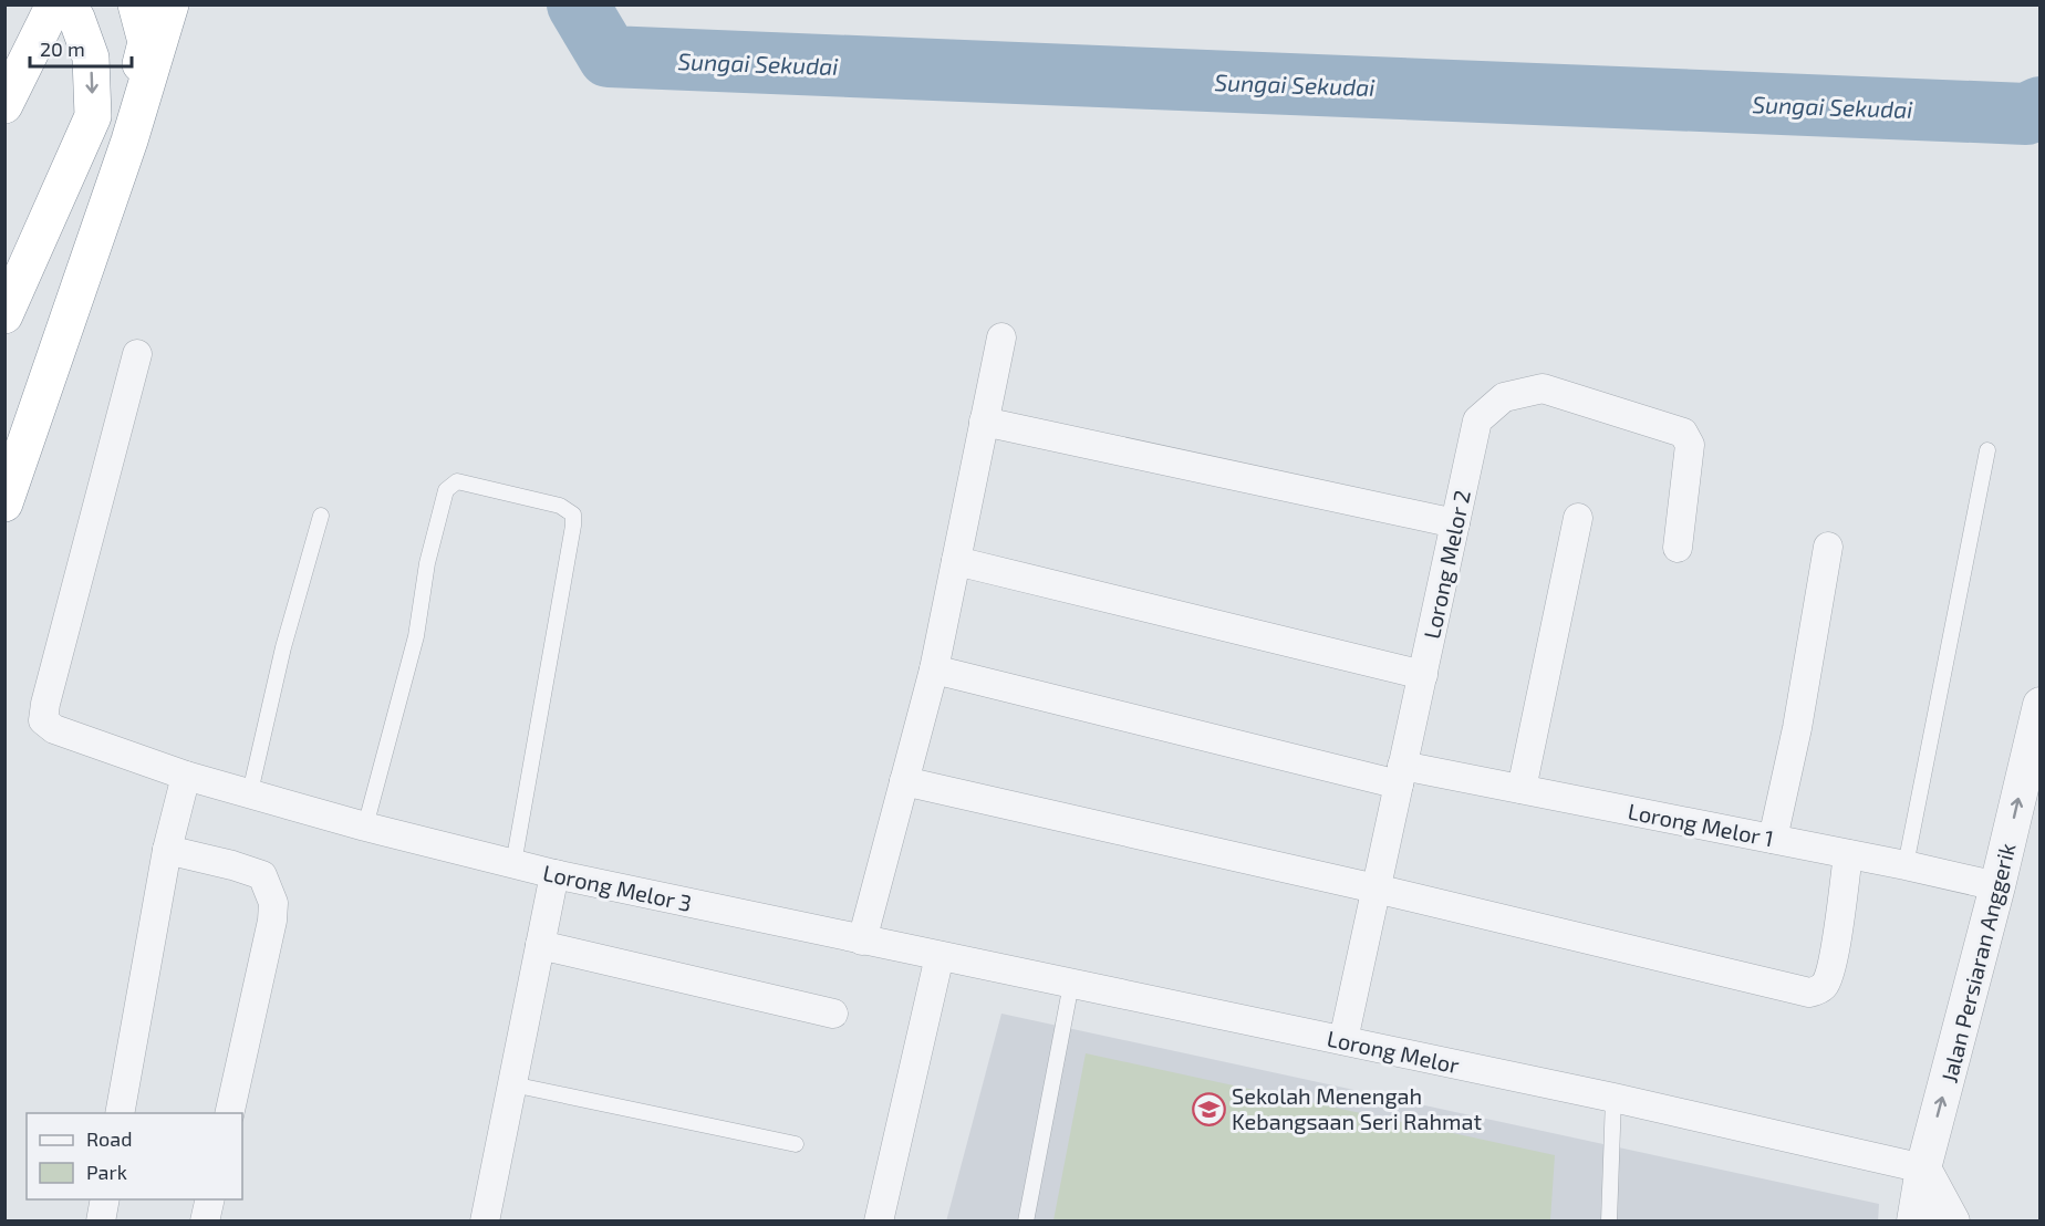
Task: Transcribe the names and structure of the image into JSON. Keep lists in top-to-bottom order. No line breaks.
{"streets":{"street":["Lorong Melor 2","Lorong Melor 1","Lorong Melor 3","Jalan Persiaran Anggerik","Lorong Melor"]},"crossings":[["Lorong Melor 2","Lorong Melor 1"],["Lorong Melor 2","Lorong Melor"],["Lorong Melor 1","Jalan Persiaran Anggerik"],["Lorong Melor 3","Lorong Melor"],["Jalan Persiaran Anggerik","Lorong Melor"]],"water":["Sungai Sekudai"],"places":{"school or university":["Sekolah Menengah Kebangsaan Seri Rahmat"]},"legend":["Road","Park"],"scale_bar":"20 m"}
